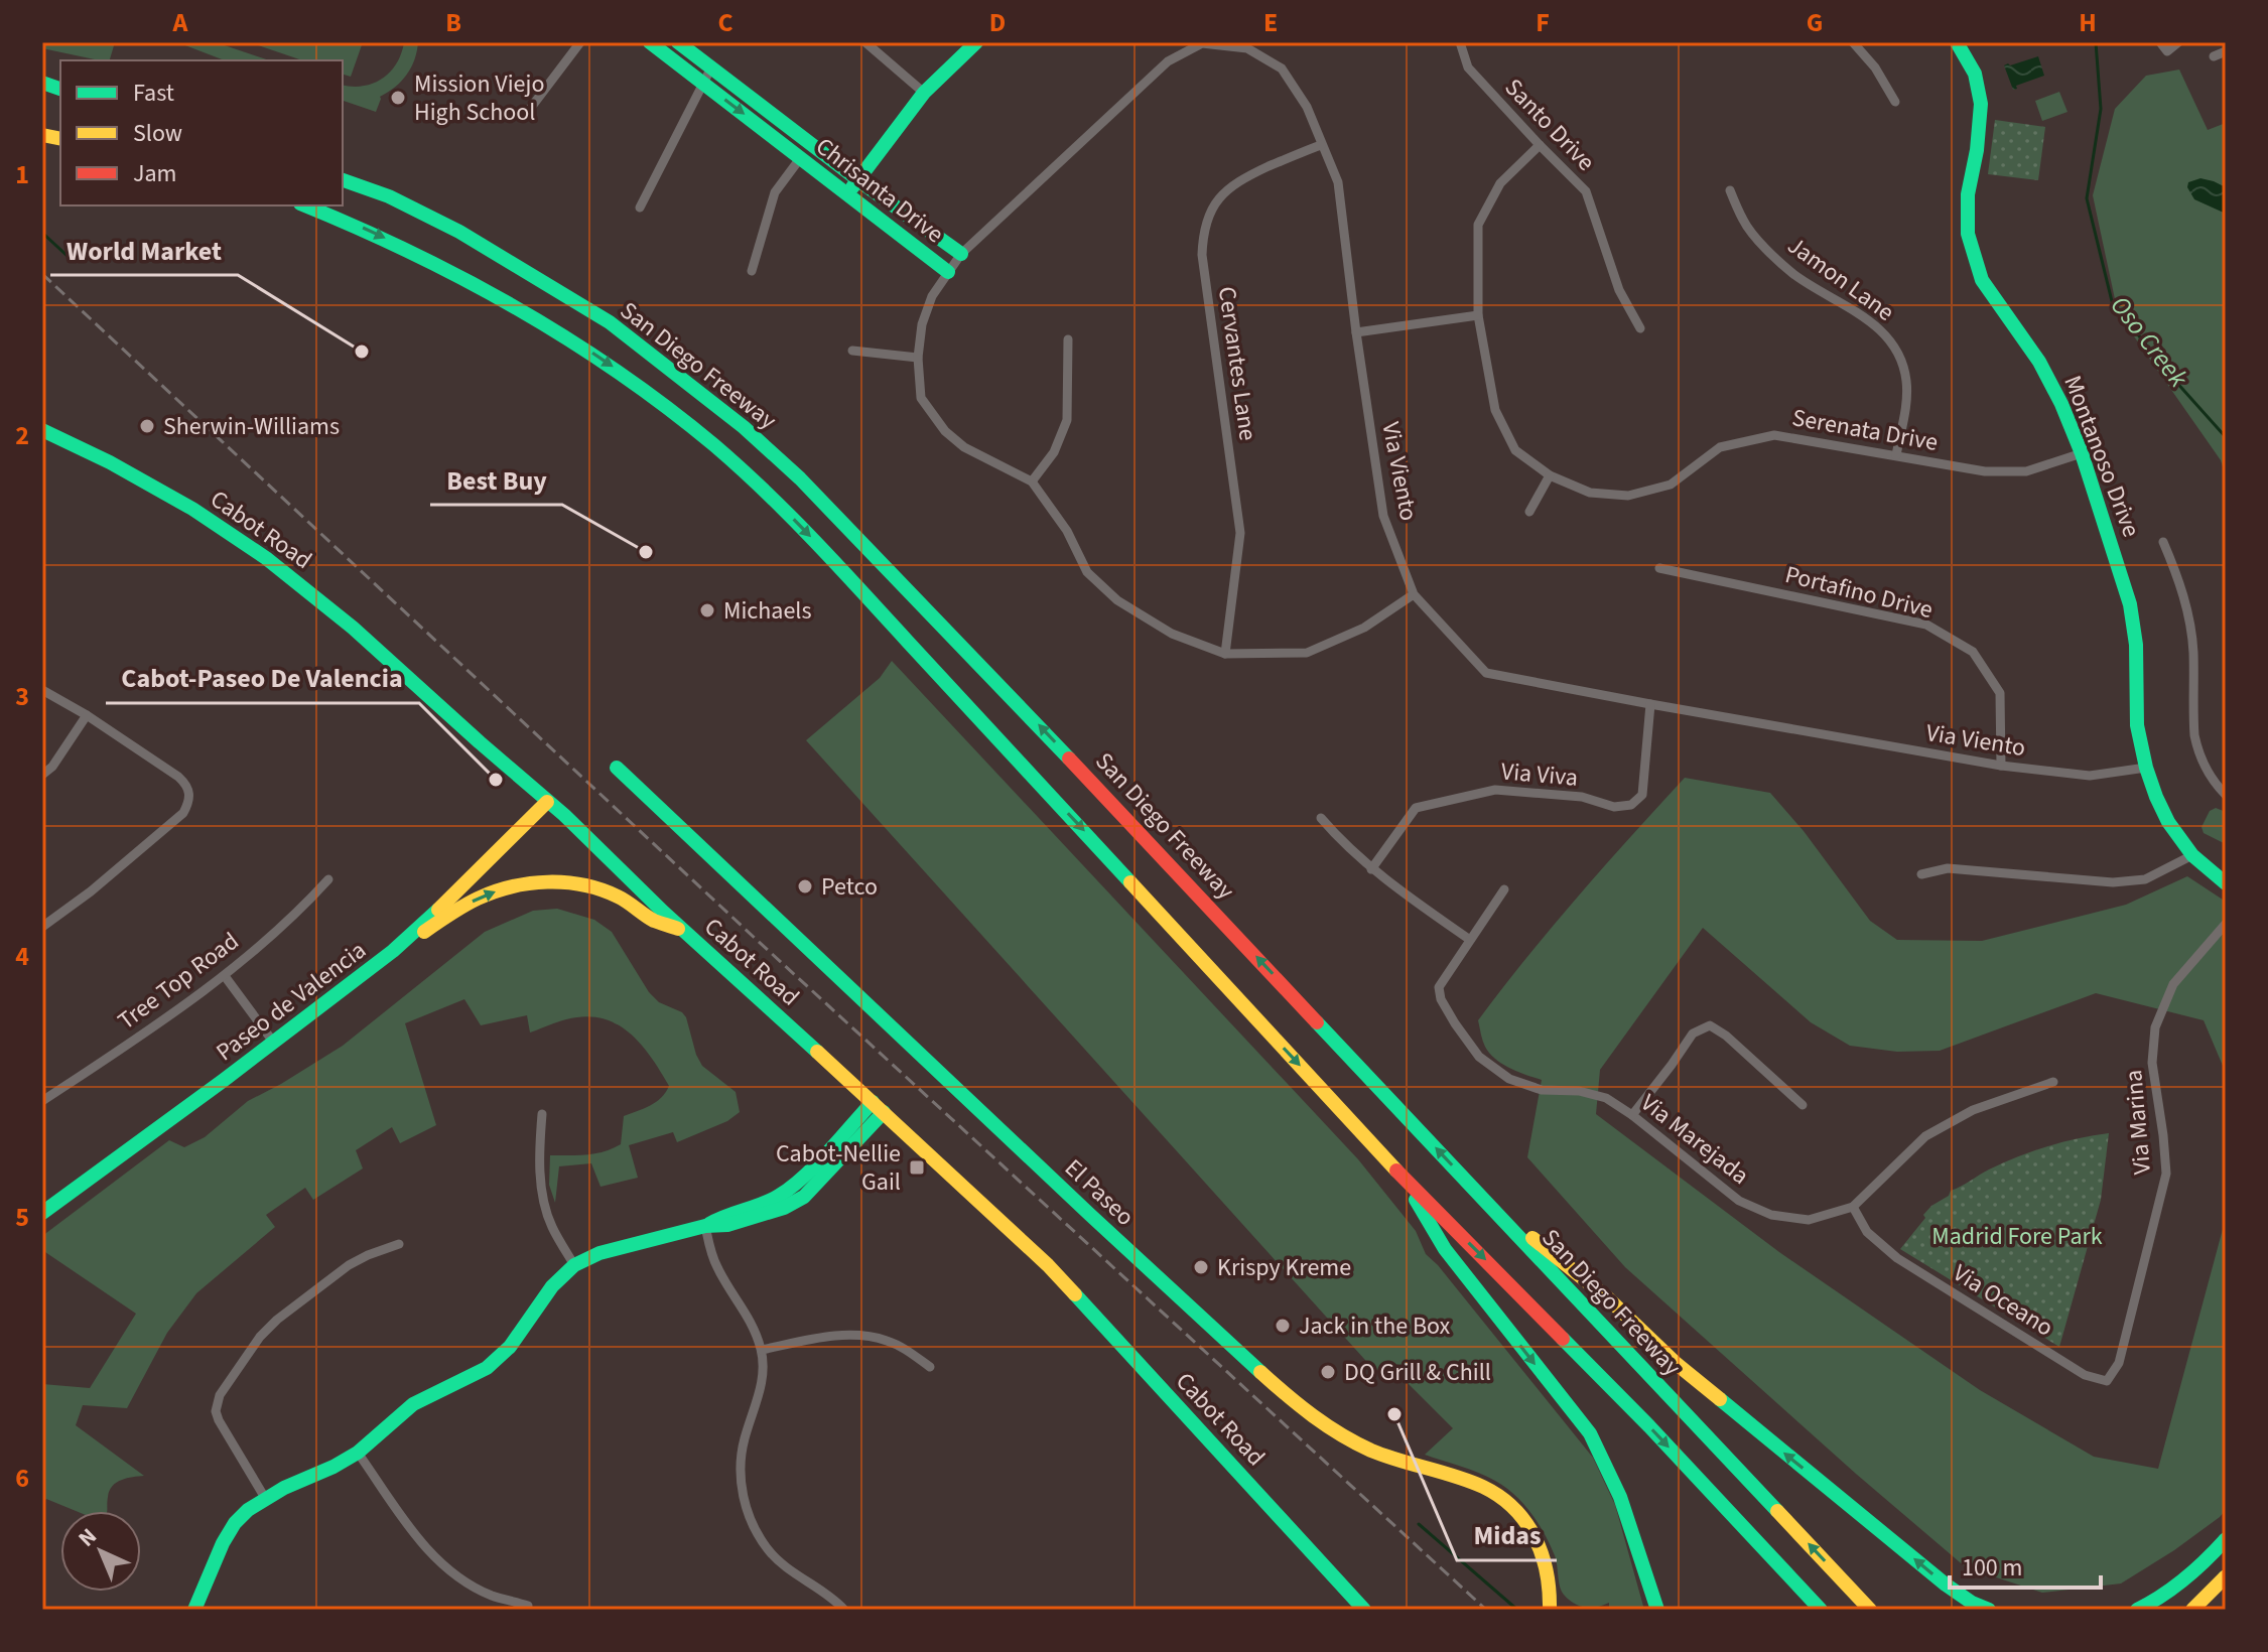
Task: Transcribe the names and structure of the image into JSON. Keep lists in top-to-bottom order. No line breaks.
{"streets":{"main road":["Chrisanta Drive","San Diego Freeway","Montanoso Drive","Cabot Road","Paseo de Valencia","El Paseo"],"street":["Santo Drive","Jamon Lane","Cervantes Lane","Serenata Drive","Via Viento","Portafino Drive","Via Viva","Tree Top Road","Via Marina","Via Marejada","Via Oceano"]},"crossings":[["Santo Drive","Serenata Drive"],["Chrisanta Drive","Cervantes Lane"],["Chrisanta Drive","Via Viento"],["Jamon Lane","Serenata Drive"],["Cervantes Lane","Via Viento"],["Serenata Drive","Montanoso Drive"],["Montanoso Drive","Via Viento"],["Via Viento","Portafino Drive"],["Via Viento","Via Viva"],["Cabot Road","Paseo de Valencia"],["Via Marina","Via Oceano"],["Via Marejada","Via Oceano"]],"water":["Oso Creek"],"parks":["Madrid Fore Park"],"places":{"other":["Mission Viejo High School","World Market","Sherwin-Williams","Best Buy","Michaels","Cabot-Paseo De Valencia","Petco","Krispy Kreme","Jack in the Box","DQ Grill & Chill","Midas"],"transit":["Cabot-Nellie Gail"]},"legend":["Fast","Slow","Jam"],"scale_bar":"100 m","north":"top left","grid":{"columns":["A","B","C","D","E","F","G","H"],"rows":["1","2","3","4","5","6"]}}
